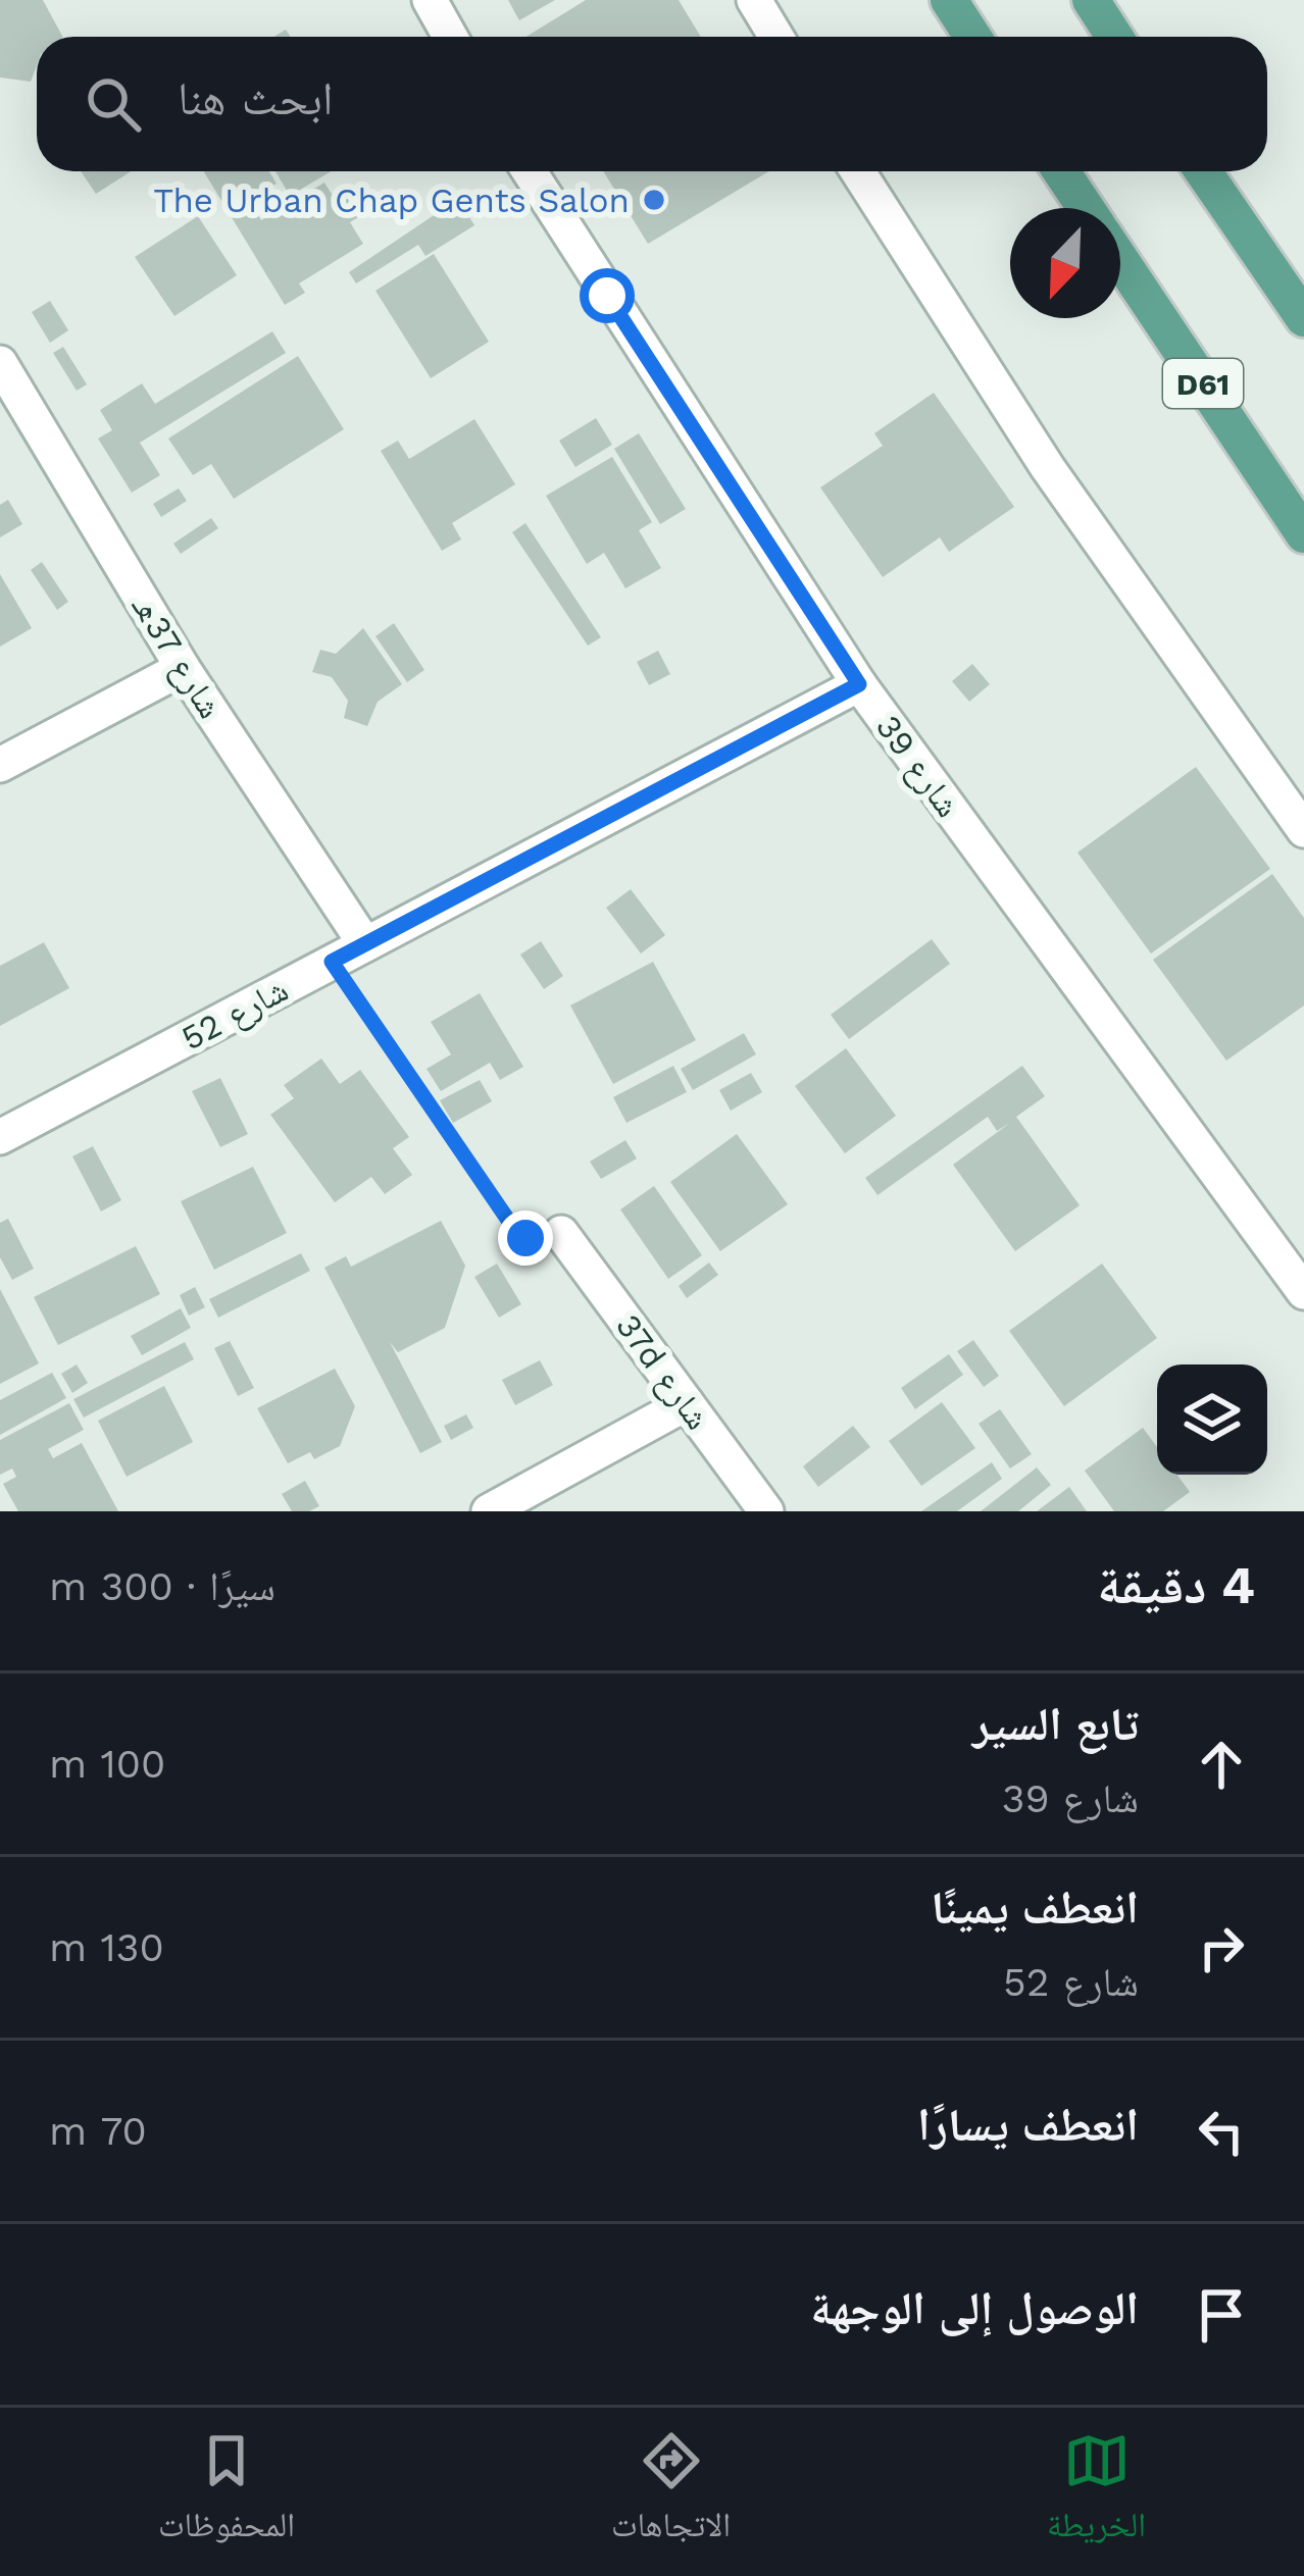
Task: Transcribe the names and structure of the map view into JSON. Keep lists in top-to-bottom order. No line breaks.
{"streets":{"main road":["D61"],"street":["شارع 37هـ","شارع 39","شارع 52","37d شارع"]},"crossings":[["شارع 37هـ","شارع 52"],["شارع 39","شارع 52"]],"places":["The Urban Chap Gents Salon"],"north":"bottom left","page":{"search":"ابحث هنا","heading":["4 دقيقة","سيرًا · 300 m"],"list":[["تابع السير","شارع 39","100 m"],["انعطف يمينًا","شارع 52","130 m"],["انعطف يسارًا","70 m"],"الوصول إلى الوجهة"],"nav":["الخريطة","الاتجاهات","المحفوظات"]}}
